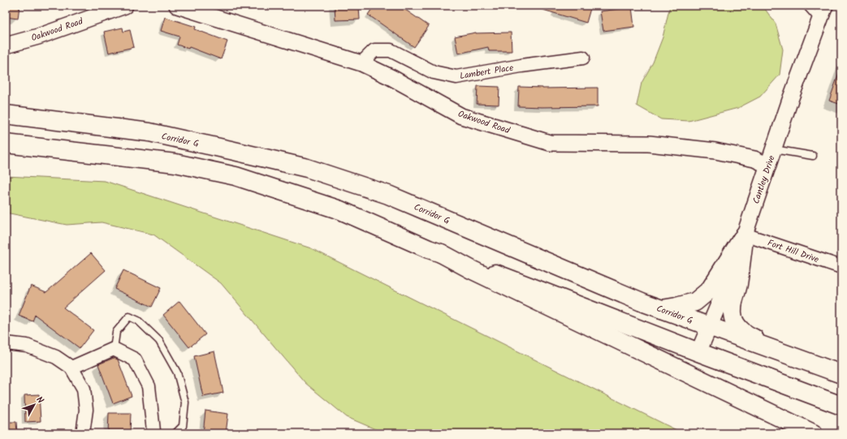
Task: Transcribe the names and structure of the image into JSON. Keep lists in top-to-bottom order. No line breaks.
{"streets":{"main road":["Corridor G"],"street":["Oakwood Road","Lambert Place","Cantley Drive","Fort Hill Drive"]},"crossings":[["Oakwood Road","Lambert Place"],["Oakwood Road","Cantley Drive"],["Corridor G","Cantley Drive"],["Cantley Drive","Fort Hill Drive"]],"north":"top right"}
